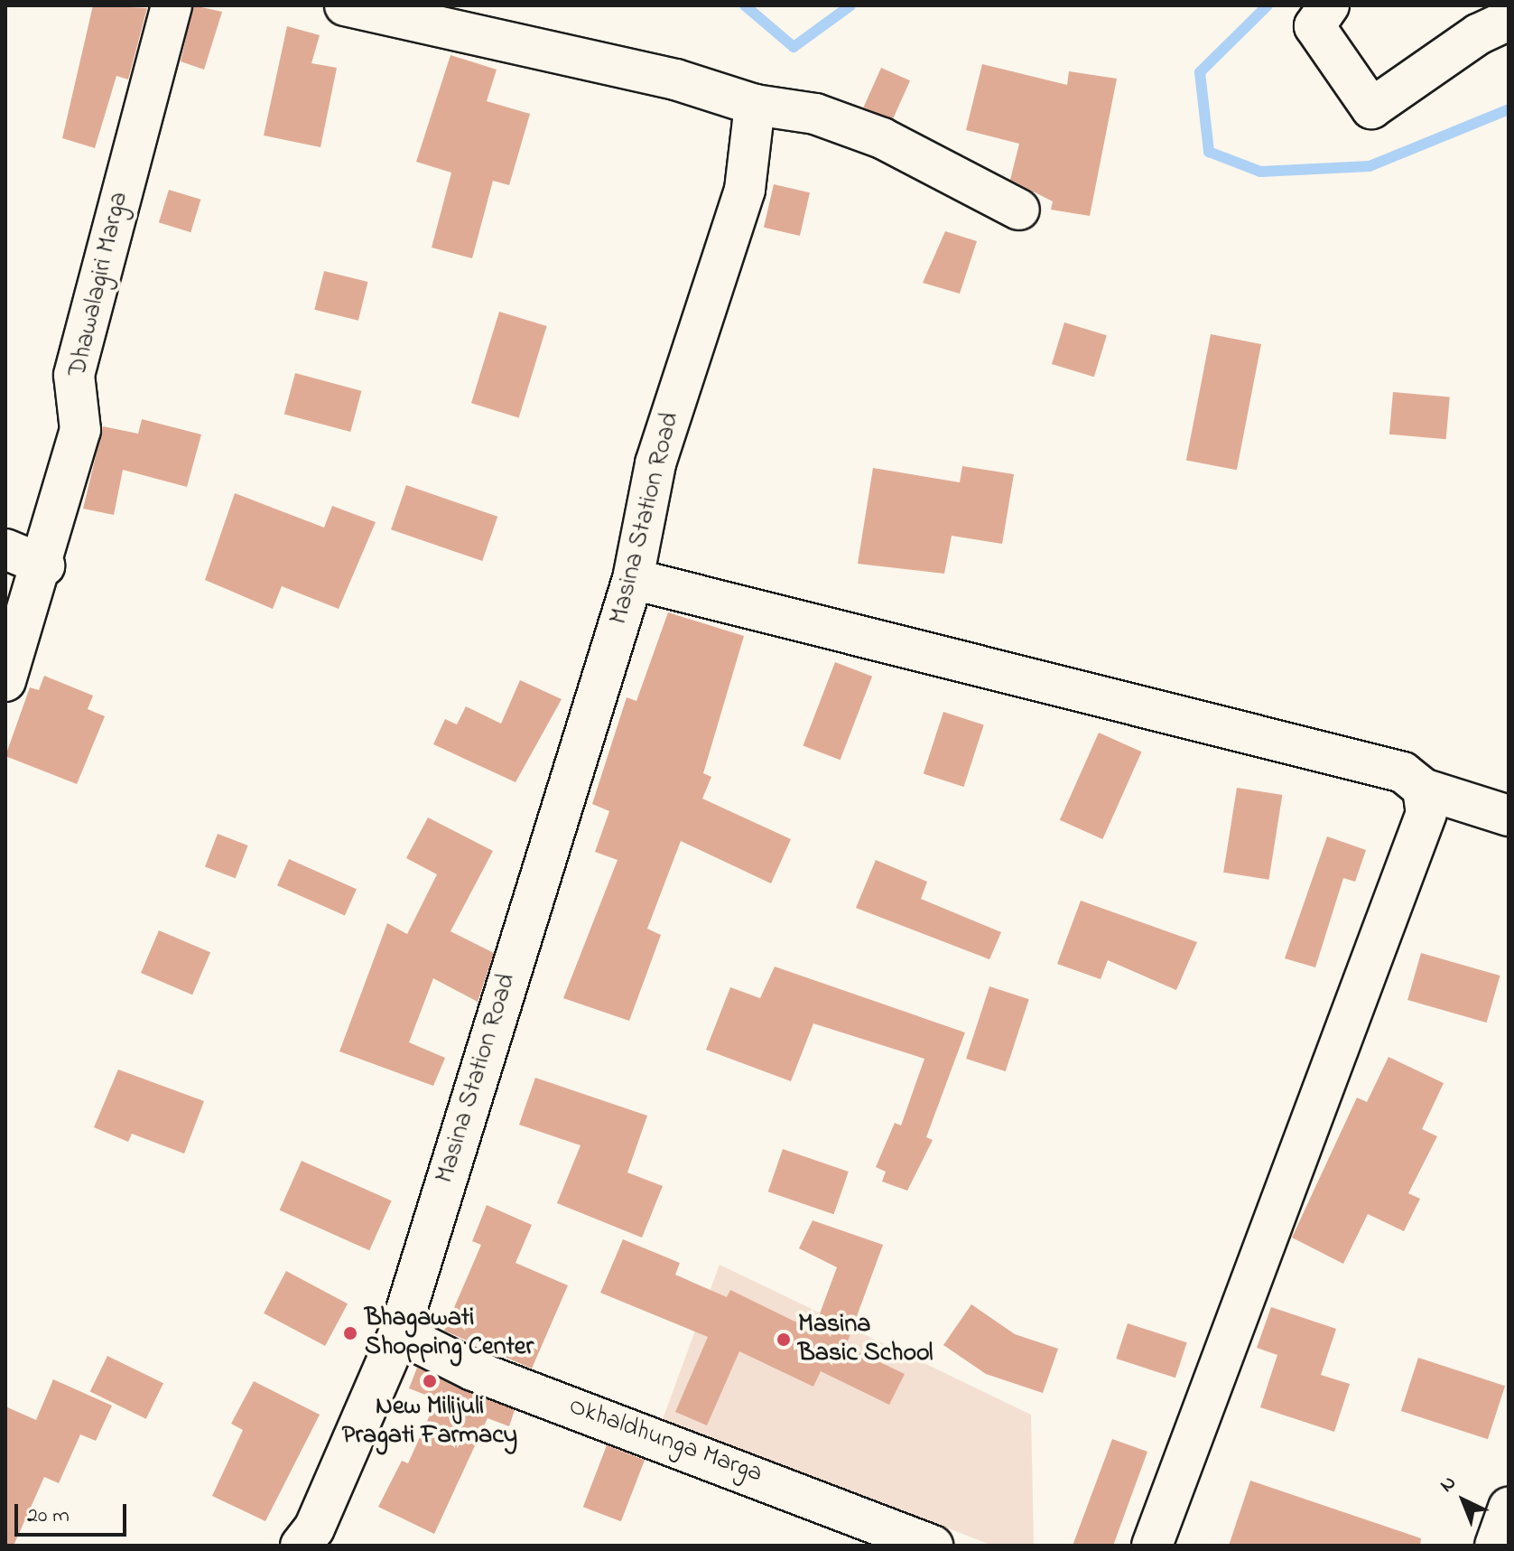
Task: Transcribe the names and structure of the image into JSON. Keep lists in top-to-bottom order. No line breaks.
{"streets":{"street":["Dhawalagiri Marga","Masina Station Road","Okhaldhunga Marga"]},"crossings":[["Masina Station Road","Okhaldhunga Marga"]],"places":["Bhagawati Shopping Center","Masina Basic School","New Milijuli Pragati Farmacy"],"scale_bar":"20 m","north":"top left"}
